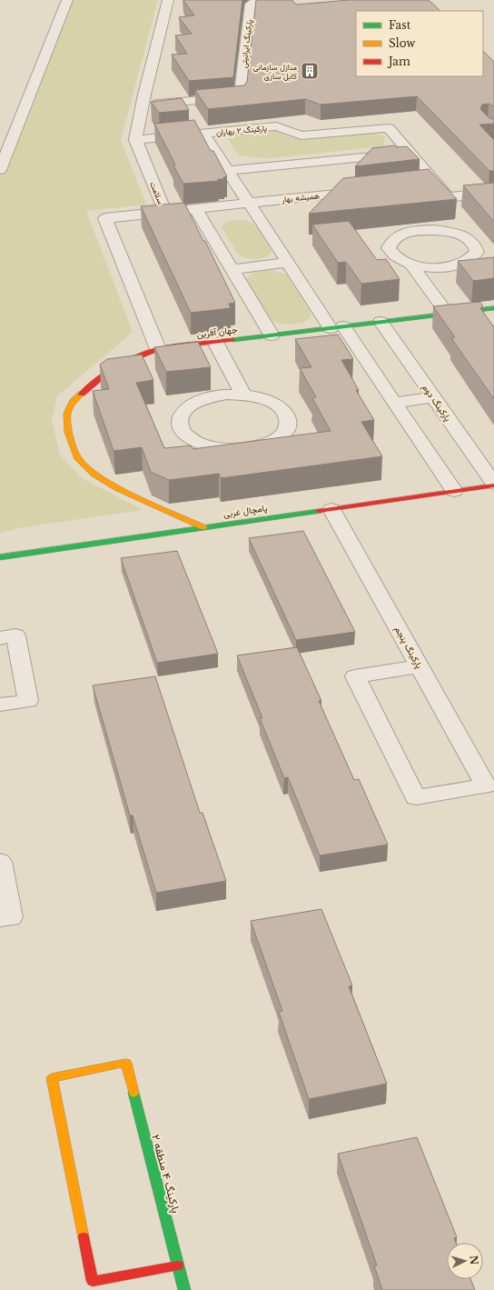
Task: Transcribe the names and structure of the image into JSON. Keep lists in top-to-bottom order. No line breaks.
{"streets":{"street":["پارکینگ ایرانیتی","پارکینگ ۲ بهاران","سلامت","همیشه بهار","جهان آفرین","پارکینگ دوم","پامچال غربی","پارکینگ پنجم","پارکینگ ۴ منطقه ۲"]},"crossings":[["پارکینگ ۲ بهاران","سلامت"],["سلامت","همیشه بهار"],["سلامت","جهان آفرین"],["جهان آفرین","پارکینگ دوم"],["جهان آفرین","پامچال غربی"],["پارکینگ دوم","پامچال غربی"],["پامچال غربی","پارکینگ پنجم"]],"places":{"building":["منازل سازمانی کابل سازی"]},"legend":["Fast","Slow","Jam"],"north":"right"}
